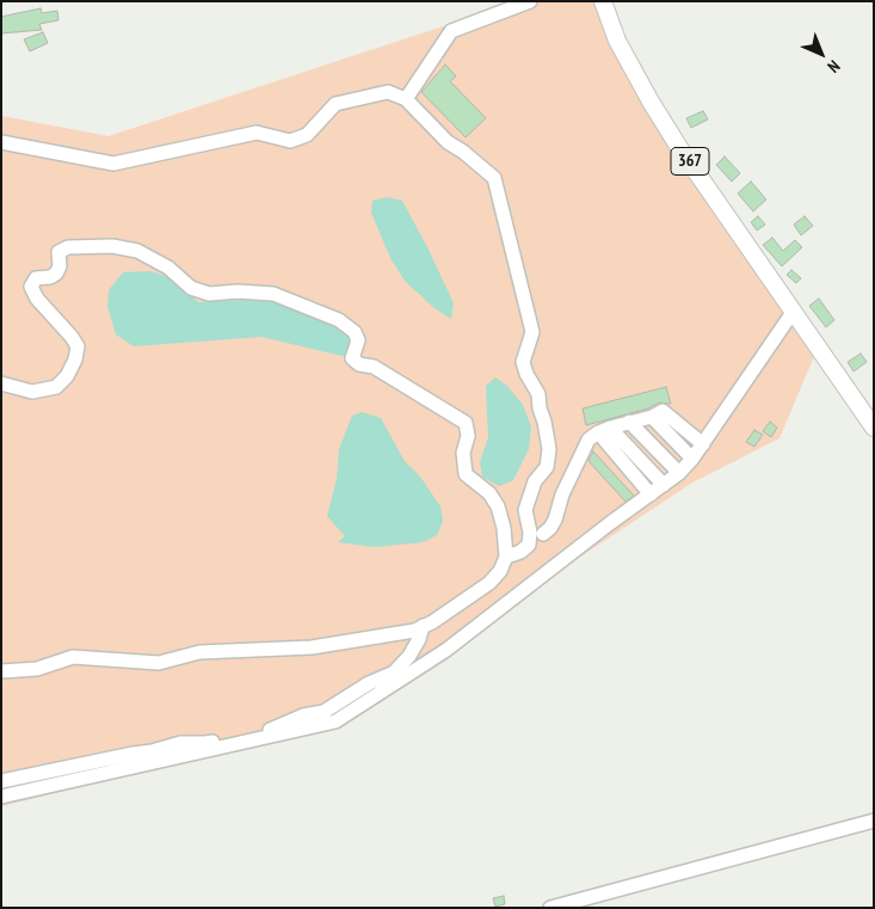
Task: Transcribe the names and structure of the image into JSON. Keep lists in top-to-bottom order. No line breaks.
{"streets":{"main road":["367"]},"north":"bottom right"}
